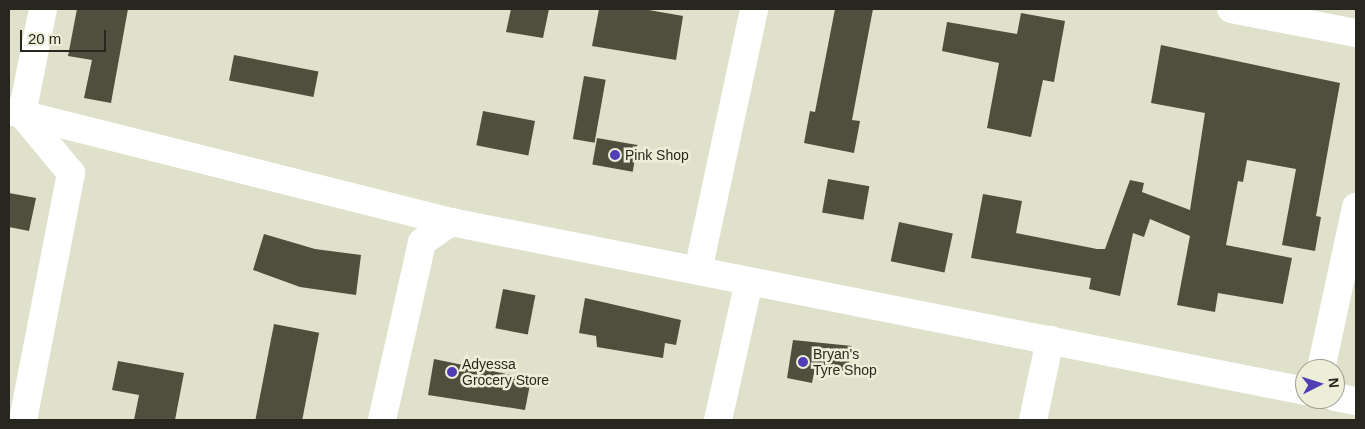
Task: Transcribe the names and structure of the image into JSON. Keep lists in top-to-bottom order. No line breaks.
{"places":["Pink Shop","Bryan's Tyre Shop","Adyessa Grocery Store"],"scale_bar":"20 m","north":"right"}
